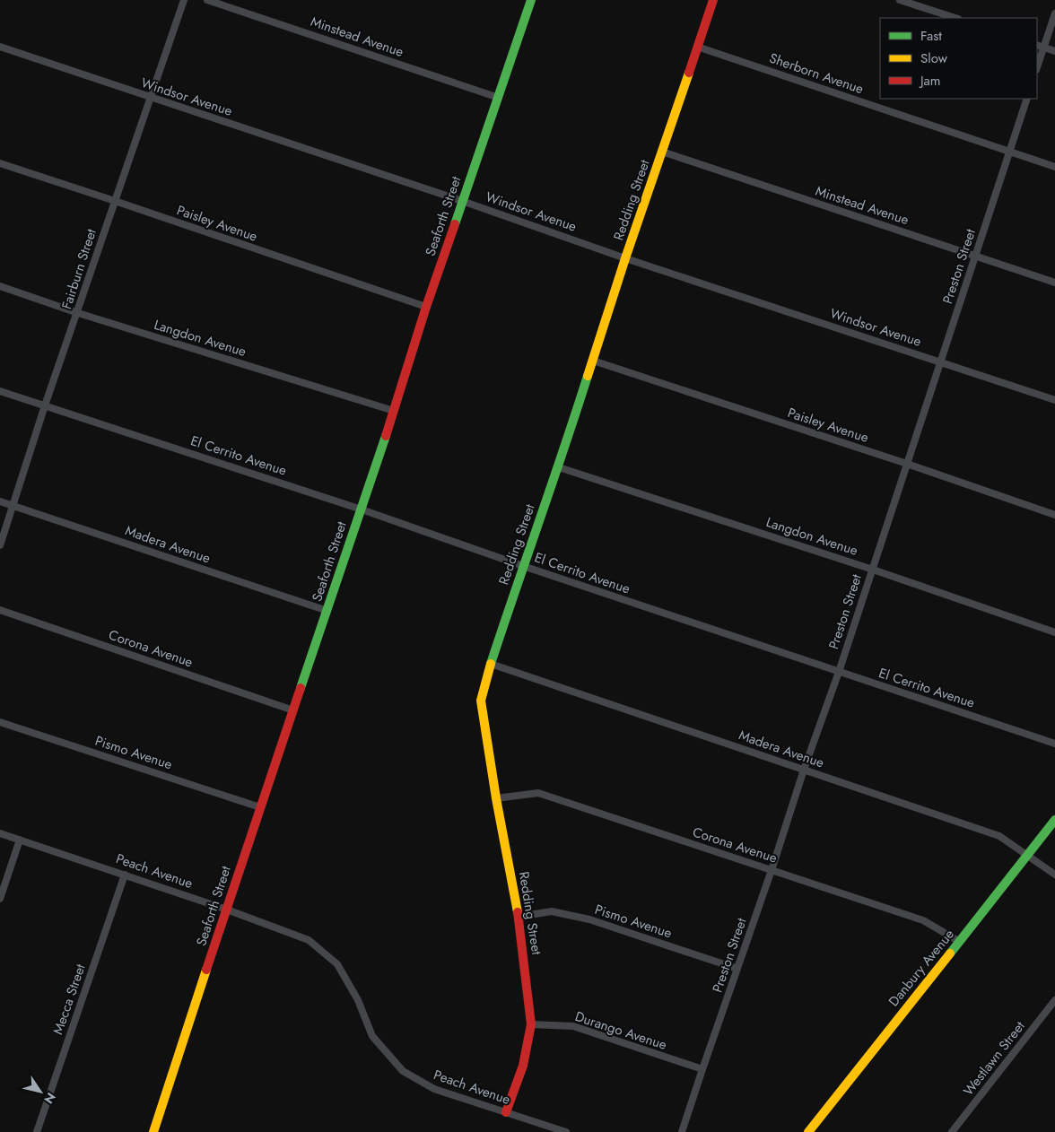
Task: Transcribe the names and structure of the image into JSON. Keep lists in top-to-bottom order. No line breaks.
{"streets":{"street":["Minstead Avenue","Sherborn Avenue","Windsor Avenue","Redding Street","Seaforth Street","Paisley Avenue","Preston Street","Fairburn Street","Langdon Avenue","El Cerrito Avenue","Madera Avenue","Corona Avenue","Pismo Avenue","Peach Avenue","Danbury Avenue","Mecca Street","Durango Avenue","Westlawn Street"]},"crossings":[["Minstead Avenue","Redding Street"],["Minstead Avenue","Seaforth Street"],["Minstead Avenue","Preston Street"],["Sherborn Avenue","Redding Street"],["Sherborn Avenue","Preston Street"],["Windsor Avenue","Redding Street"],["Windsor Avenue","Seaforth Street"],["Windsor Avenue","Preston Street"],["Windsor Avenue","Fairburn Street"],["Redding Street","Paisley Avenue"],["Redding Street","Langdon Avenue"],["Redding Street","El Cerrito Avenue"],["Redding Street","Madera Avenue"],["Redding Street","Corona Avenue"],["Redding Street","Pismo Avenue"],["Redding Street","Peach Avenue"],["Redding Street","Durango Avenue"],["Seaforth Street","Paisley Avenue"],["Seaforth Street","Langdon Avenue"],["Seaforth Street","El Cerrito Avenue"],["Seaforth Street","Madera Avenue"],["Seaforth Street","Corona Avenue"],["Seaforth Street","Pismo Avenue"],["Seaforth Street","Peach Avenue"],["Paisley Avenue","Preston Street"],["Paisley Avenue","Fairburn Street"],["Preston Street","Langdon Avenue"],["Preston Street","El Cerrito Avenue"],["Preston Street","Madera Avenue"],["Preston Street","Corona Avenue"],["Preston Street","Pismo Avenue"],["Preston Street","Durango Avenue"],["Fairburn Street","Langdon Avenue"],["Fairburn Street","El Cerrito Avenue"],["Fairburn Street","Madera Avenue"],["Madera Avenue","Danbury Avenue"],["Corona Avenue","Danbury Avenue"],["Peach Avenue","Mecca Street"]],"legend":["Fast","Slow","Jam"],"north":"bottom right"}
